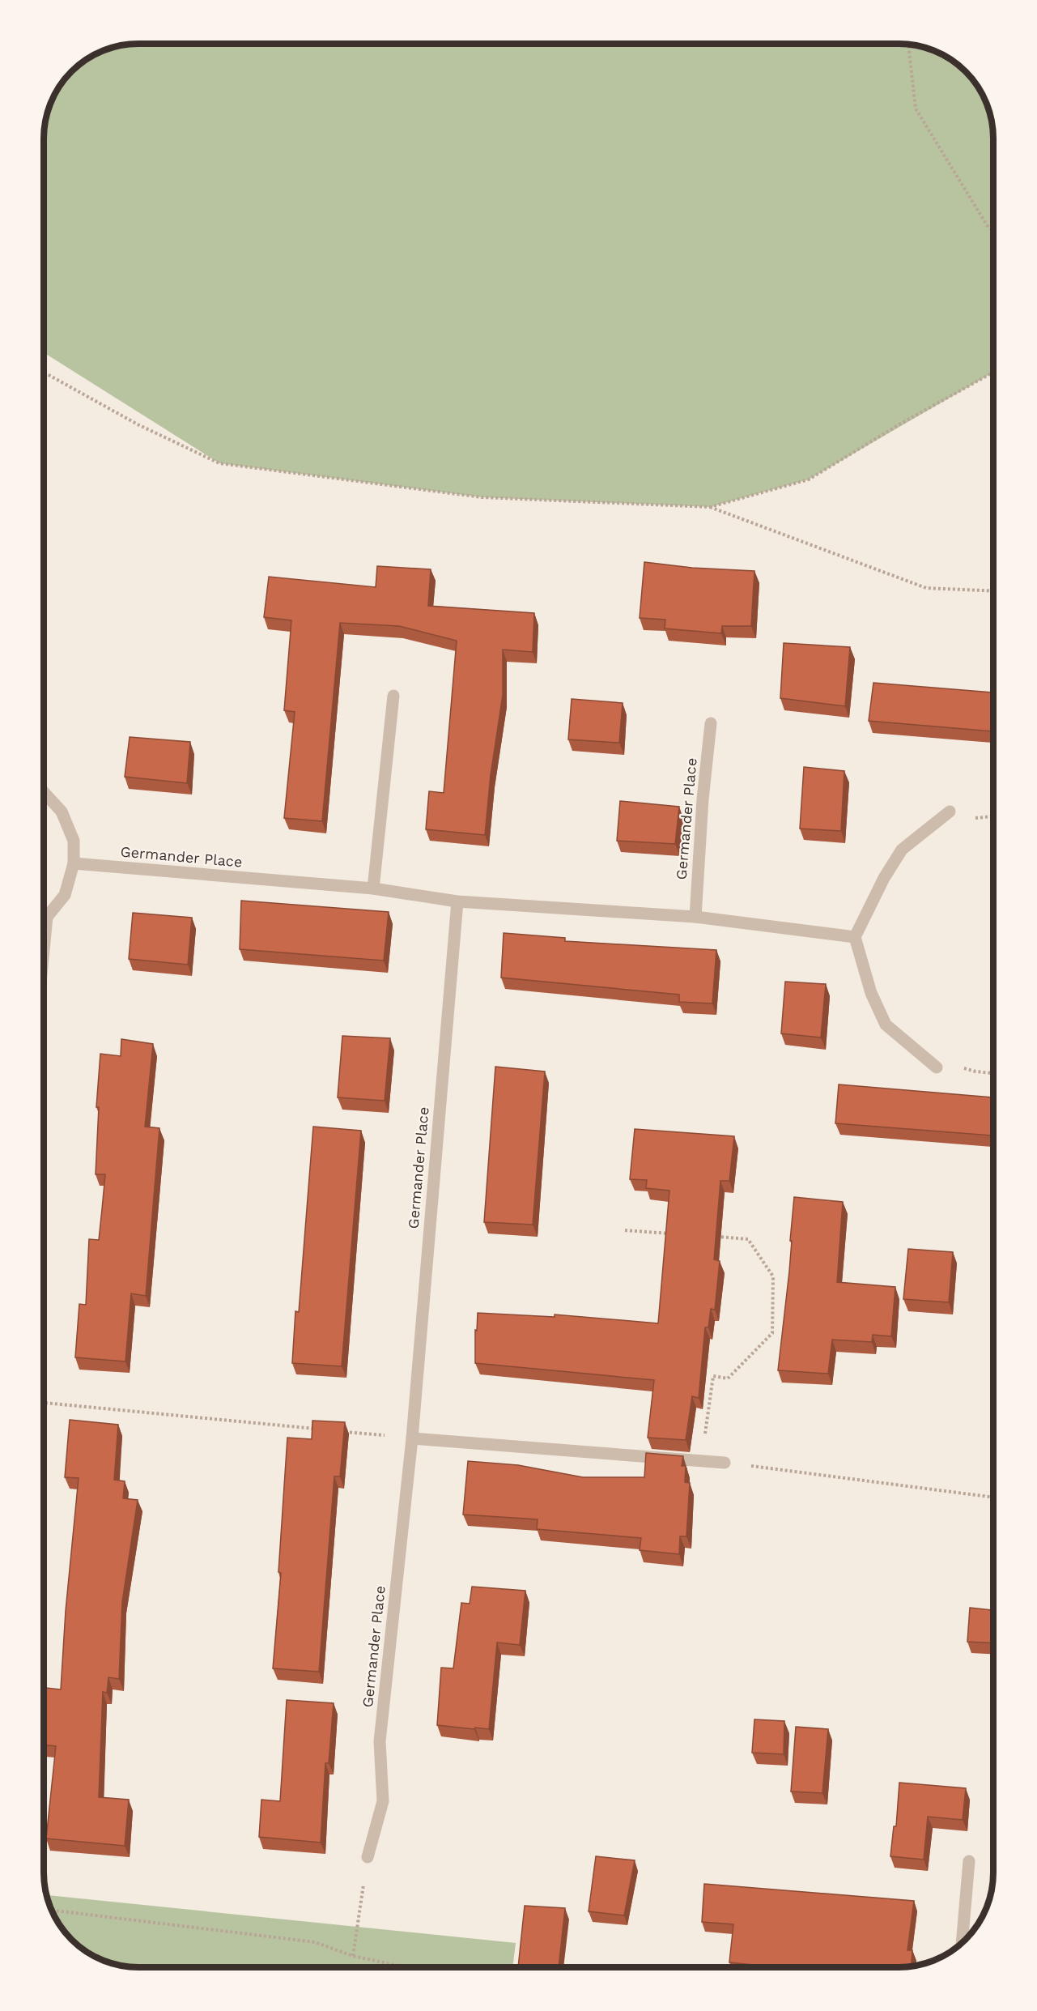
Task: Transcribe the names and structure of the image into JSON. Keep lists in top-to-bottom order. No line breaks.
{"streets":{"street":["Germander Place"]}}
